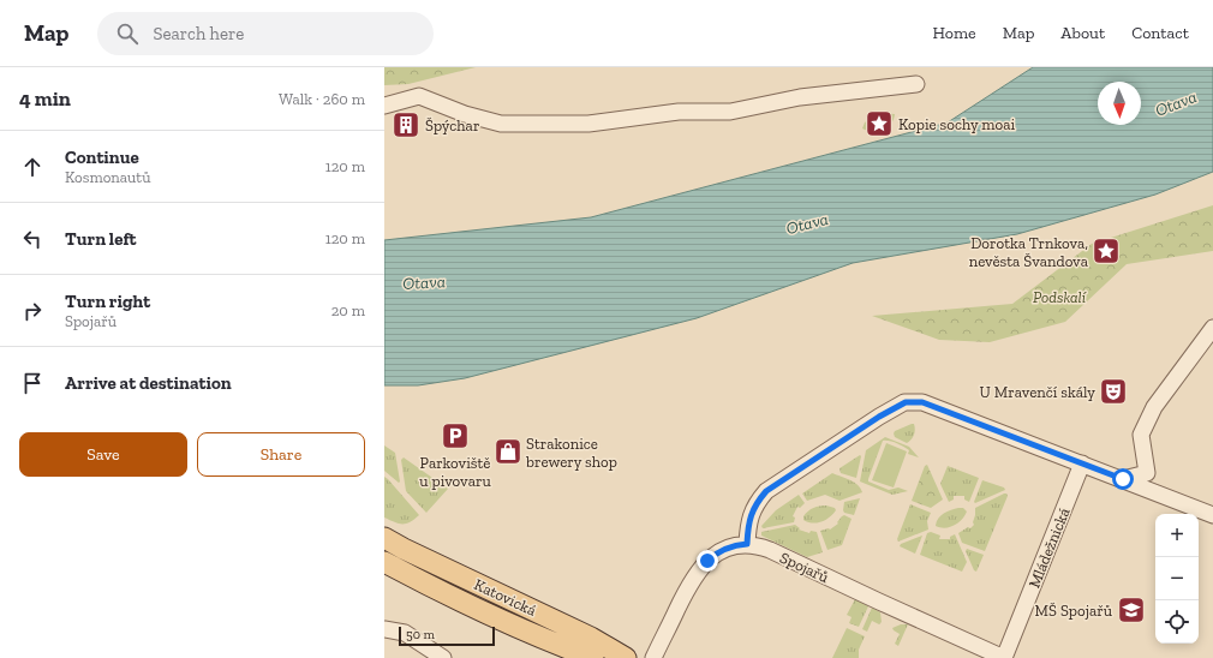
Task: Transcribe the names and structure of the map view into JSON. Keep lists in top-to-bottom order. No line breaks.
{"streets":{"main road":["Katovická"],"street":["Mládežnická","Spojařů"]},"crossings":[["Mládežnická","Spojařů"]],"water":["Otava"],"parks":["Podskalí"],"places":{"place":["Kopie sochy moai","Dorotka Trnkova, nevěsta Švandova"],"building":["Špýchar"],"theatre":["U Mravenčí skály"],"parking":["Parkoviště u pivovaru"],"shop":["Strakonice brewery shop"],"school or university":["MŠ Spojařů"]},"scale_bar":"50 m","north":"bottom","page":{"header":"Map","search":"Search here","nav":["Home","Map","About","Contact"],"heading":["4 min","Walk · 260 m"],"list":[["Continue","Kosmonautů","120 m"],["Turn left","120 m"],["Turn right","Spojařů","20 m"],"Arrive at destination"],"buttons":["Save","Share"],"map_buttons":["+","−"],"scale":"50 m"}}
